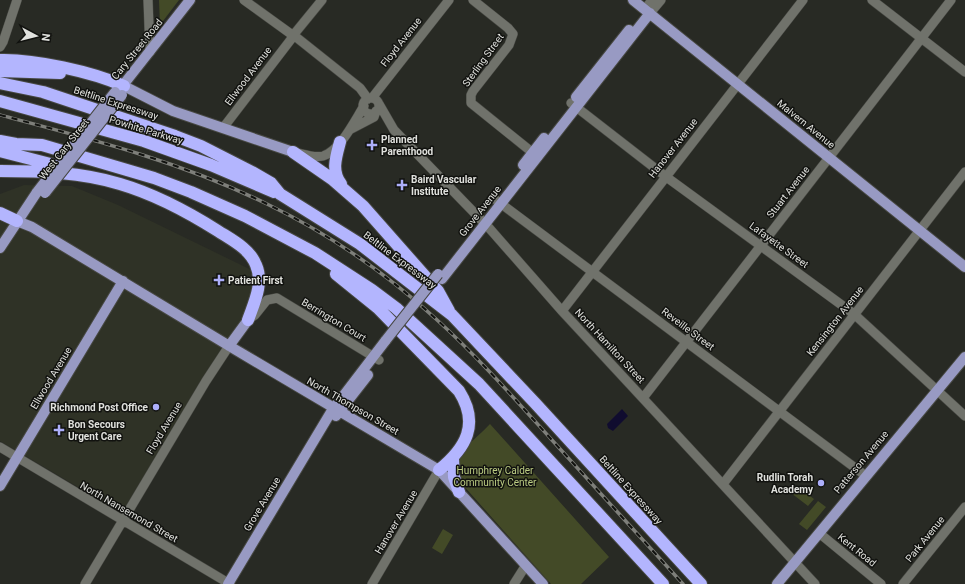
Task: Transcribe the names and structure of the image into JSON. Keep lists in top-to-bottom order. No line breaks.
{"streets":{"highway":["Beltline Expressway","Powhite Parkway"],"main road":["Floyd Avenue","Cary Street Road","Ellwood Avenue","Malvern Avenue","West Cary Street","Grove Avenue","North Thompson Street","Patterson Avenue"],"street":["Sterling Street","Hanover Avenue","Stuart Avenue","Lafayette Street","Berrington Court","Kensington Avenue","Reveille Street","North Hamilton Street","North Nansemond Street","Park Avenue","Kent Road"]},"crossings":[["Floyd Avenue","Berrington Court"],["Floyd Avenue","North Hamilton Street"],["Floyd Avenue","North Thompson Street"],["Floyd Avenue","North Nansemond Street"],["Cary Street Road","West Cary Street"],["Sterling Street","Grove Avenue"],["Ellwood Avenue","North Hamilton Street"],["Ellwood Avenue","North Thompson Street"],["Ellwood Avenue","North Nansemond Street"],["Beltline Expressway","Powhite Parkway"],["Malvern Avenue","Hanover Avenue"],["Malvern Avenue","Stuart Avenue"],["Malvern Avenue","Grove Avenue"],["Malvern Avenue","Kensington Avenue"],["Hanover Avenue","Lafayette Street"],["Hanover Avenue","Reveille Street"],["Hanover Avenue","North Hamilton Street"],["Hanover Avenue","North Thompson Street"],["West Cary Street","North Thompson Street"],["Stuart Avenue","Lafayette Street"],["Stuart Avenue","Reveille Street"],["Stuart Avenue","North Hamilton Street"],["Grove Avenue","Lafayette Street"],["Grove Avenue","Berrington Court"],["Grove Avenue","Reveille Street"],["Grove Avenue","North Hamilton Street"],["Grove Avenue","North Thompson Street"],["Grove Avenue","North Nansemond Street"],["Lafayette Street","Kensington Avenue"],["Lafayette Street","Patterson Avenue"],["Kensington Avenue","Reveille Street"],["Kensington Avenue","North Hamilton Street"],["Reveille Street","Patterson Avenue"],["North Hamilton Street","Patterson Avenue"],["Patterson Avenue","Kent Road"]],"parks":["Humphrey Calder Community Center"],"places":{"health":["Planned Parenthood","Baird Vascular Institute","Patient First","Bon Secours Urgent Care"],"other":["Richmond Post Office","Rudlin Torah Academy"]},"north":"right"}
